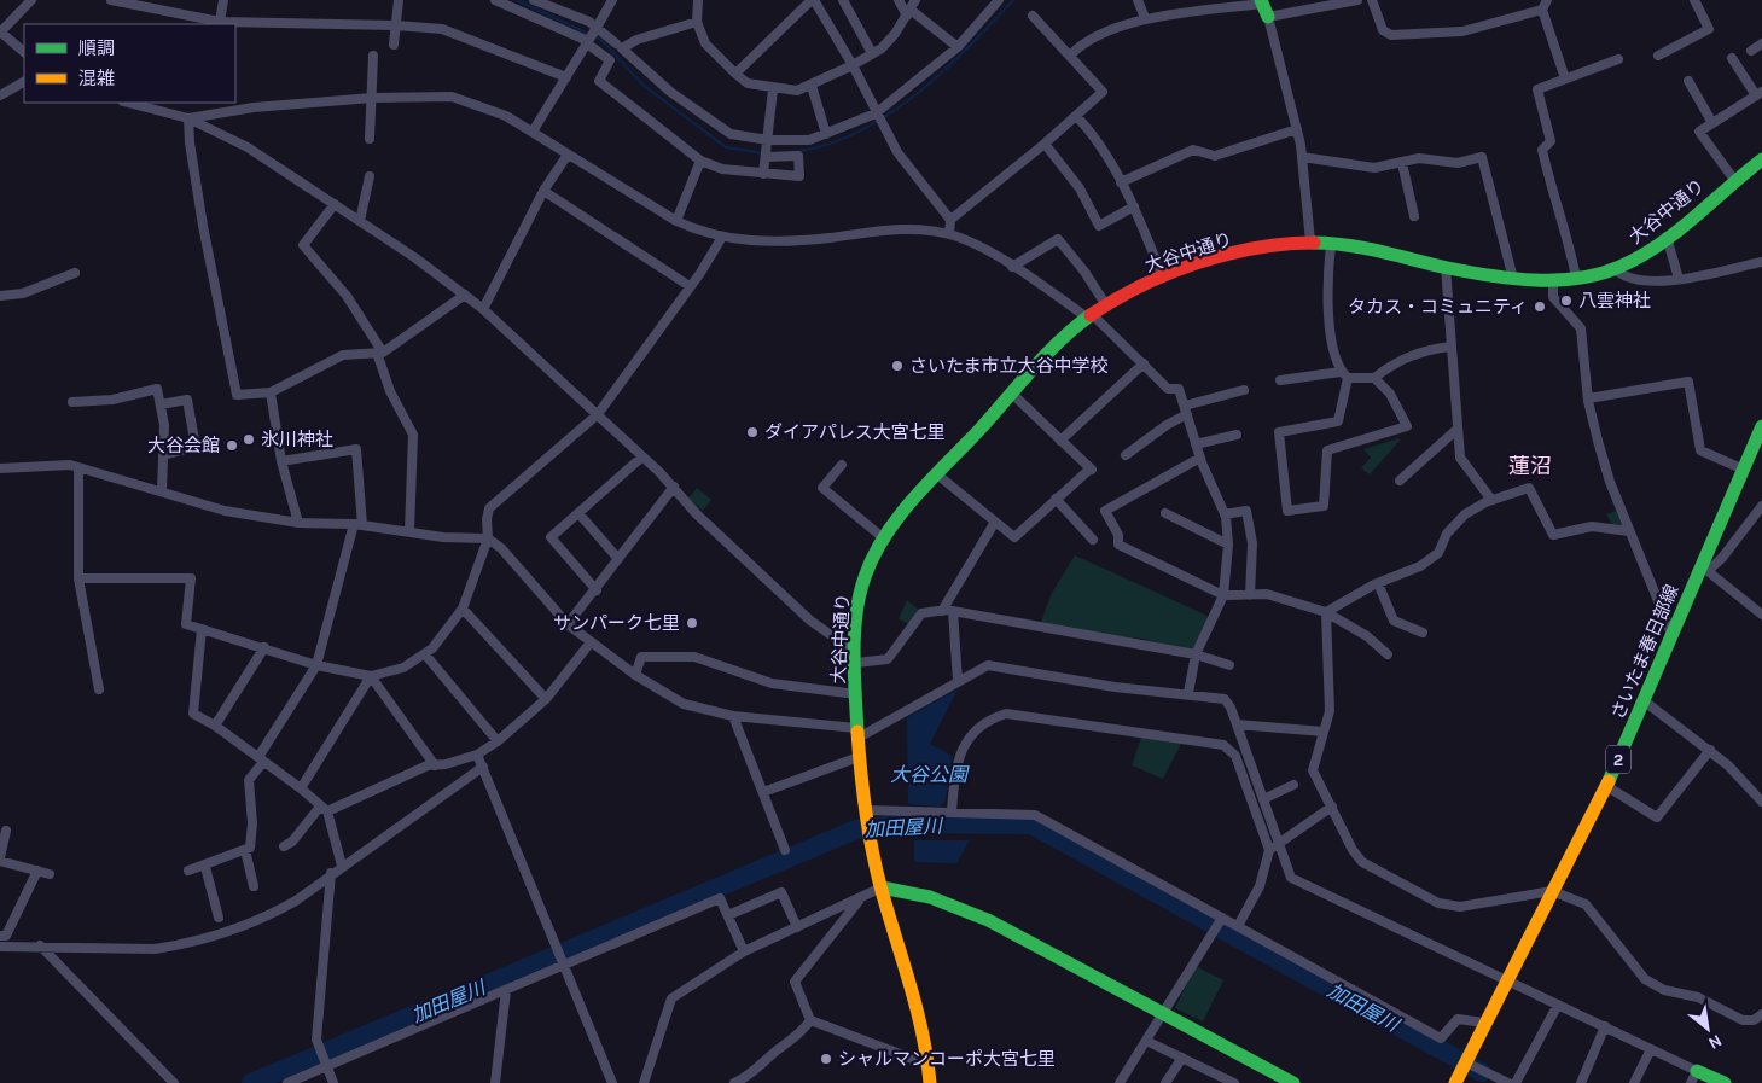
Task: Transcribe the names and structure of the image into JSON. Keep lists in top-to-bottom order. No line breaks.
{"streets":{"street":["大谷中通り","さいたま春日部線","2"]},"districts":["蓮沼"],"water":["大谷公園","加田屋川"],"places":["八雲神社","タカス・コミュニティ","さいたま市立大谷中学校","ダイアパレス大宮七里","氷川神社","大谷会館","サンパーク七里","シャルマンコーポ大宮七里"],"legend":["順調","混雑"],"north":"bottom right"}
